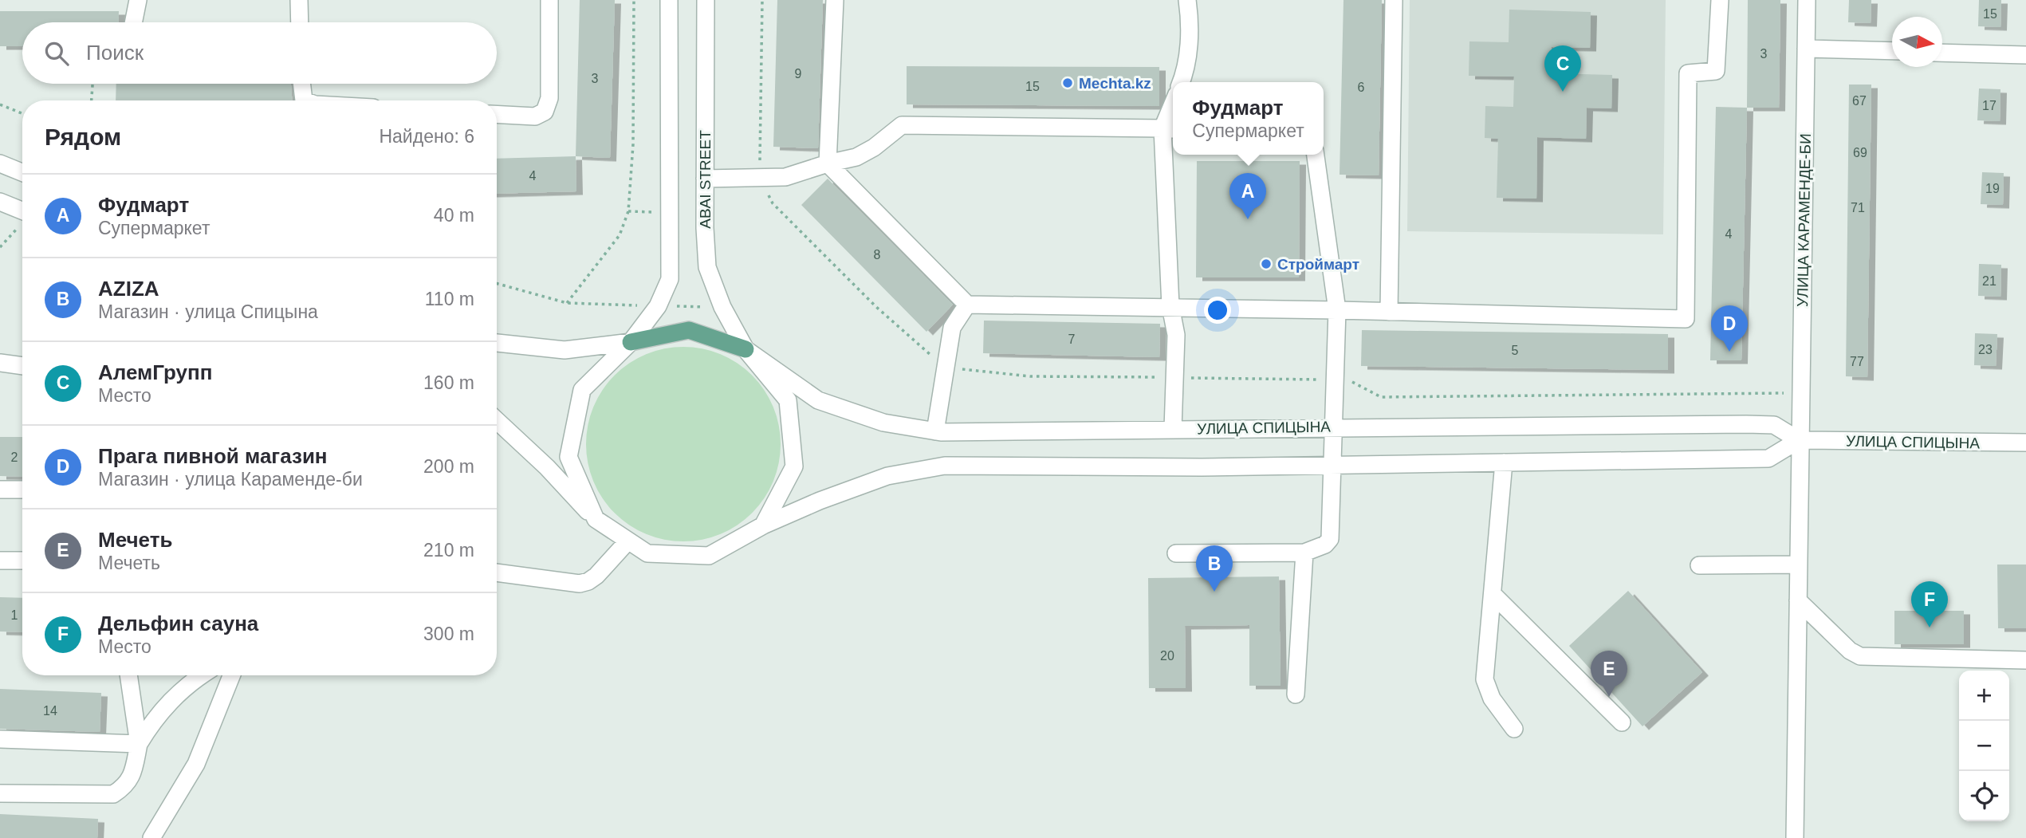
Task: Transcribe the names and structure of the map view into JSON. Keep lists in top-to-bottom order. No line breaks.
{"streets":{"street":["ABAI STREET","УЛИЦА КАРАМЕНДЕ-БИ","УЛИЦА СПИЦЫНА"]},"crossings":[["ABAI STREET","УЛИЦА СПИЦЫНА"],["УЛИЦА КАРАМЕНДЕ-БИ","УЛИЦА СПИЦЫНА"]],"places":["Mechta.kz","Строймарт"],"house_numbers":["15","3","9","3","15","6","67","17","69","4","19","71","4","8","21","7","23","5","77","2","1","20","14"],"north":"right","page":{"search":"Поиск","pins":["C","A","D","B","F","E"],"popup":["Фудмарт","Супермаркет"],"heading":["Рядом","Найдено: 6"],"list":[{"mark":"A","name":"Фудмарт","note":"Супермаркет","value":"40 m"},{"mark":"B","name":"AZIZA","note":"Магазин · улица Спицына","value":"110 m"},{"mark":"C","name":"АлемГрупп","note":"Место","value":"160 m"},{"mark":"D","name":"Прага пивной магазин","note":"Магазин · улица Караменде-би","value":"200 m"},{"mark":"E","name":"Мечеть","note":"Мечеть","value":"210 m"},{"mark":"F","name":"Дельфин сауна","note":"Место","value":"300 m"}],"map_buttons":["+","−"]}}
